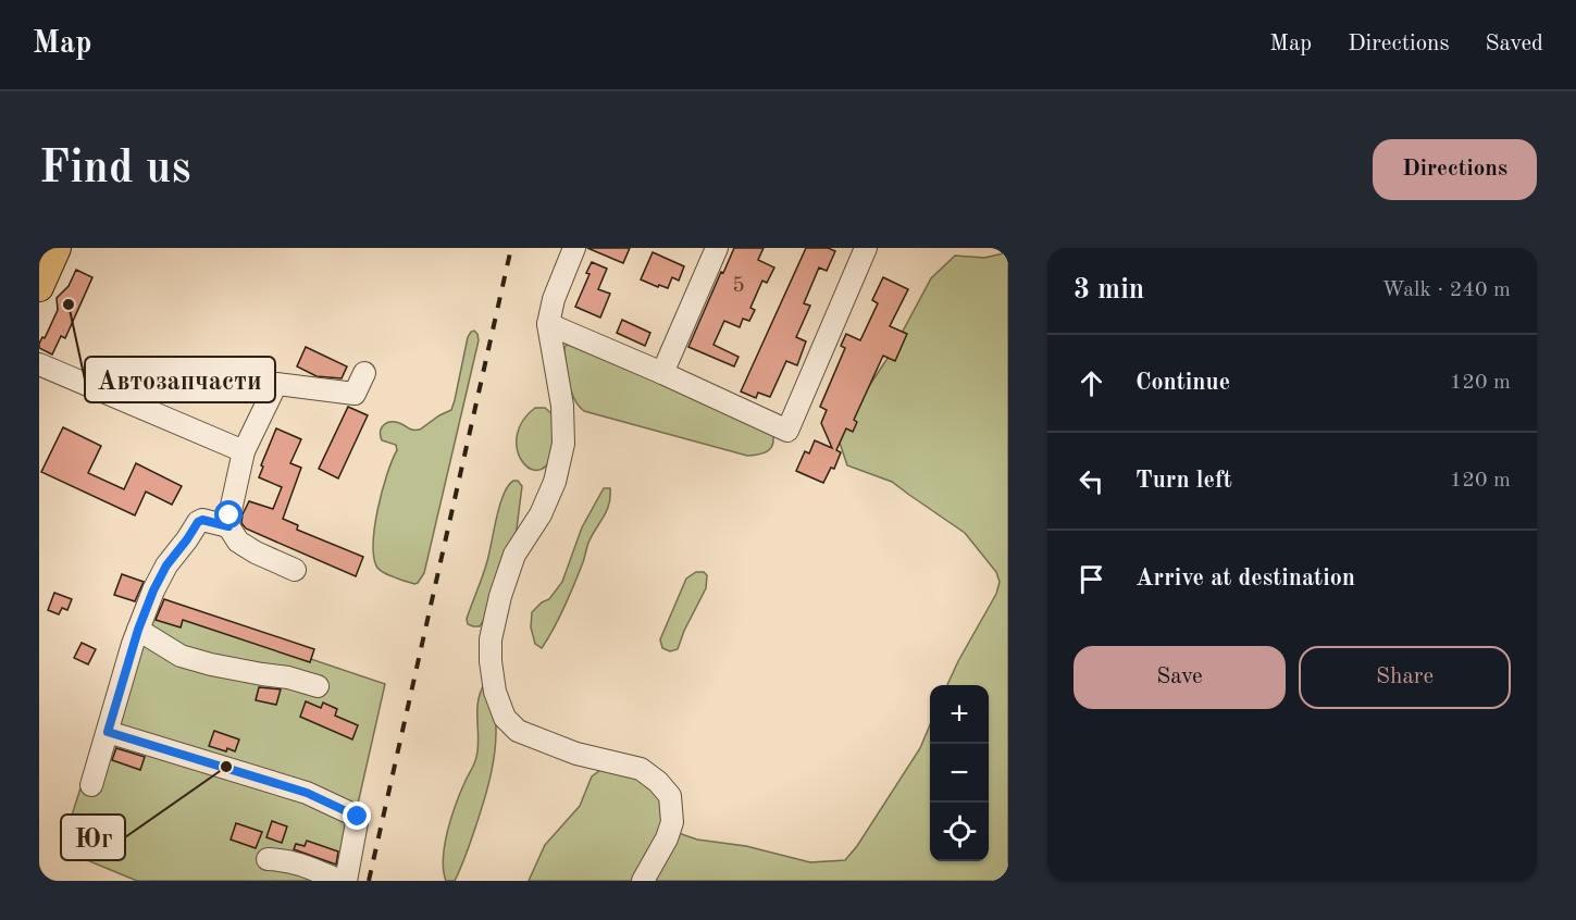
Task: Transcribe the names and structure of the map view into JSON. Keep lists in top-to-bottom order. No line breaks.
{"places":["Автозапчасти","Юг"],"house_numbers":["5"],"page":{"header":"Map","nav":["Map","Directions","Saved"],"buttons":["Directions",["Save","Share"]],"title":"Find us","heading":["3 min","Walk · 240 m"],"list":[["Continue","120 m"],["Turn left","120 m"],"Arrive at destination"],"map_buttons":["+","−"]}}
